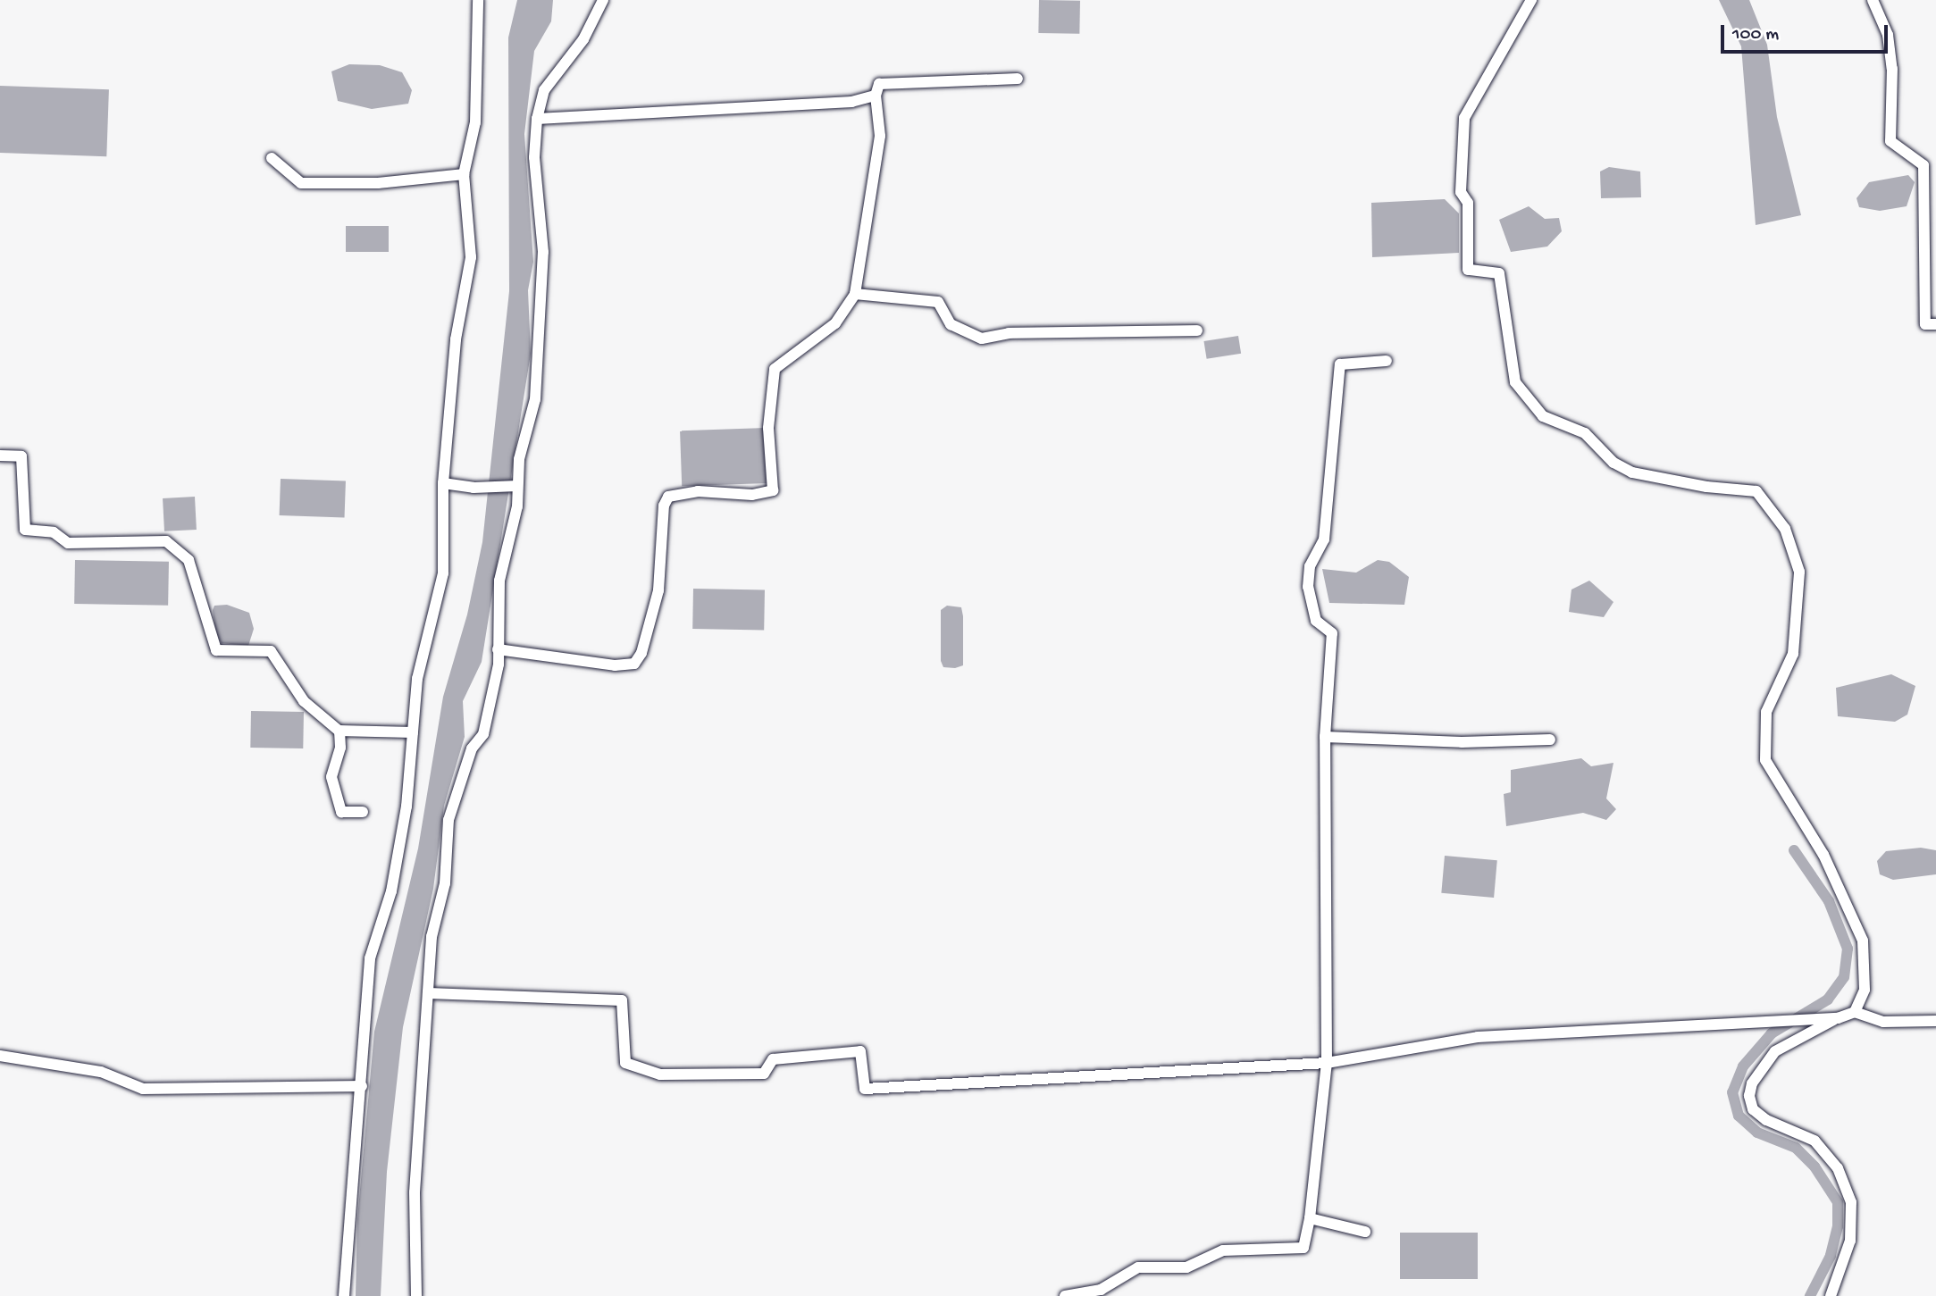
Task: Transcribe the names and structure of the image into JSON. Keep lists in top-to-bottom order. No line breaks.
{"scale_bar":"100 m"}
